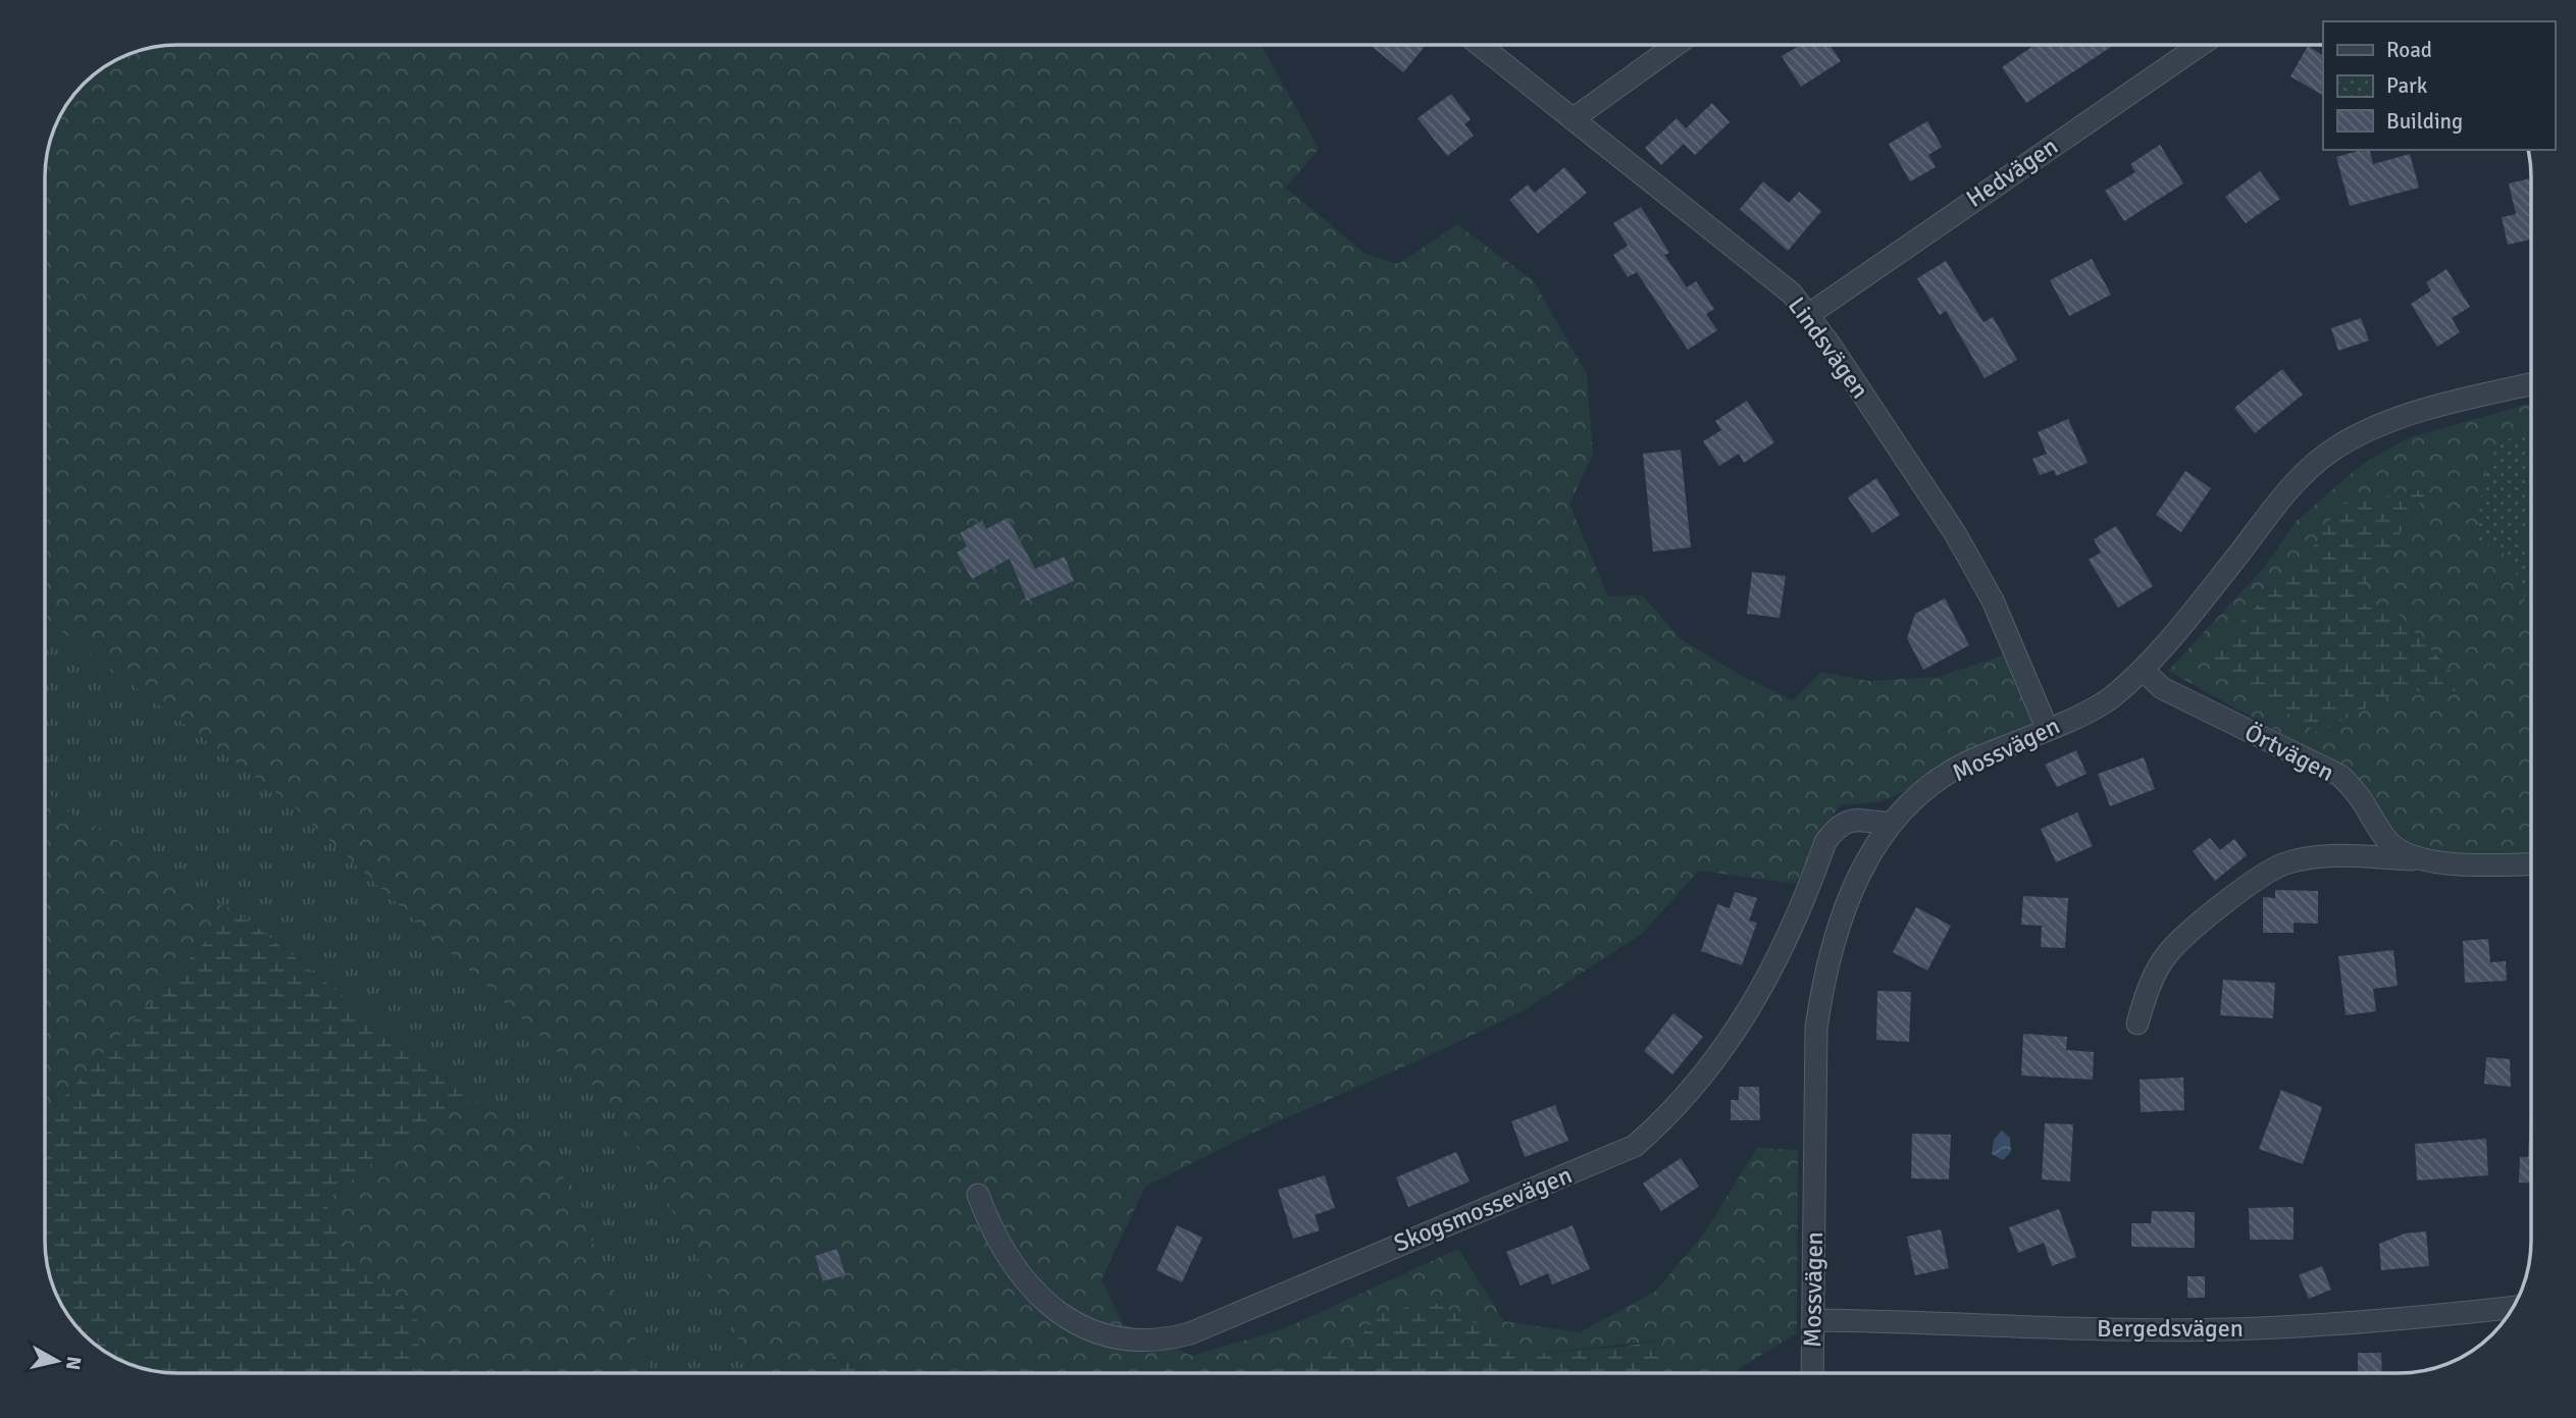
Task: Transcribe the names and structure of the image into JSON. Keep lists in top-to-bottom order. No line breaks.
{"streets":{"street":["Hedvägen","Lindsvägen","Mossvägen","Örtvägen","Skogsmossevägen","Bergedsvägen"]},"crossings":[["Hedvägen","Lindsvägen"],["Lindsvägen","Mossvägen"],["Mossvägen","Örtvägen"],["Mossvägen","Skogsmossevägen"],["Mossvägen","Bergedsvägen"]],"legend":["Road","Park","Building"],"north":"right"}
